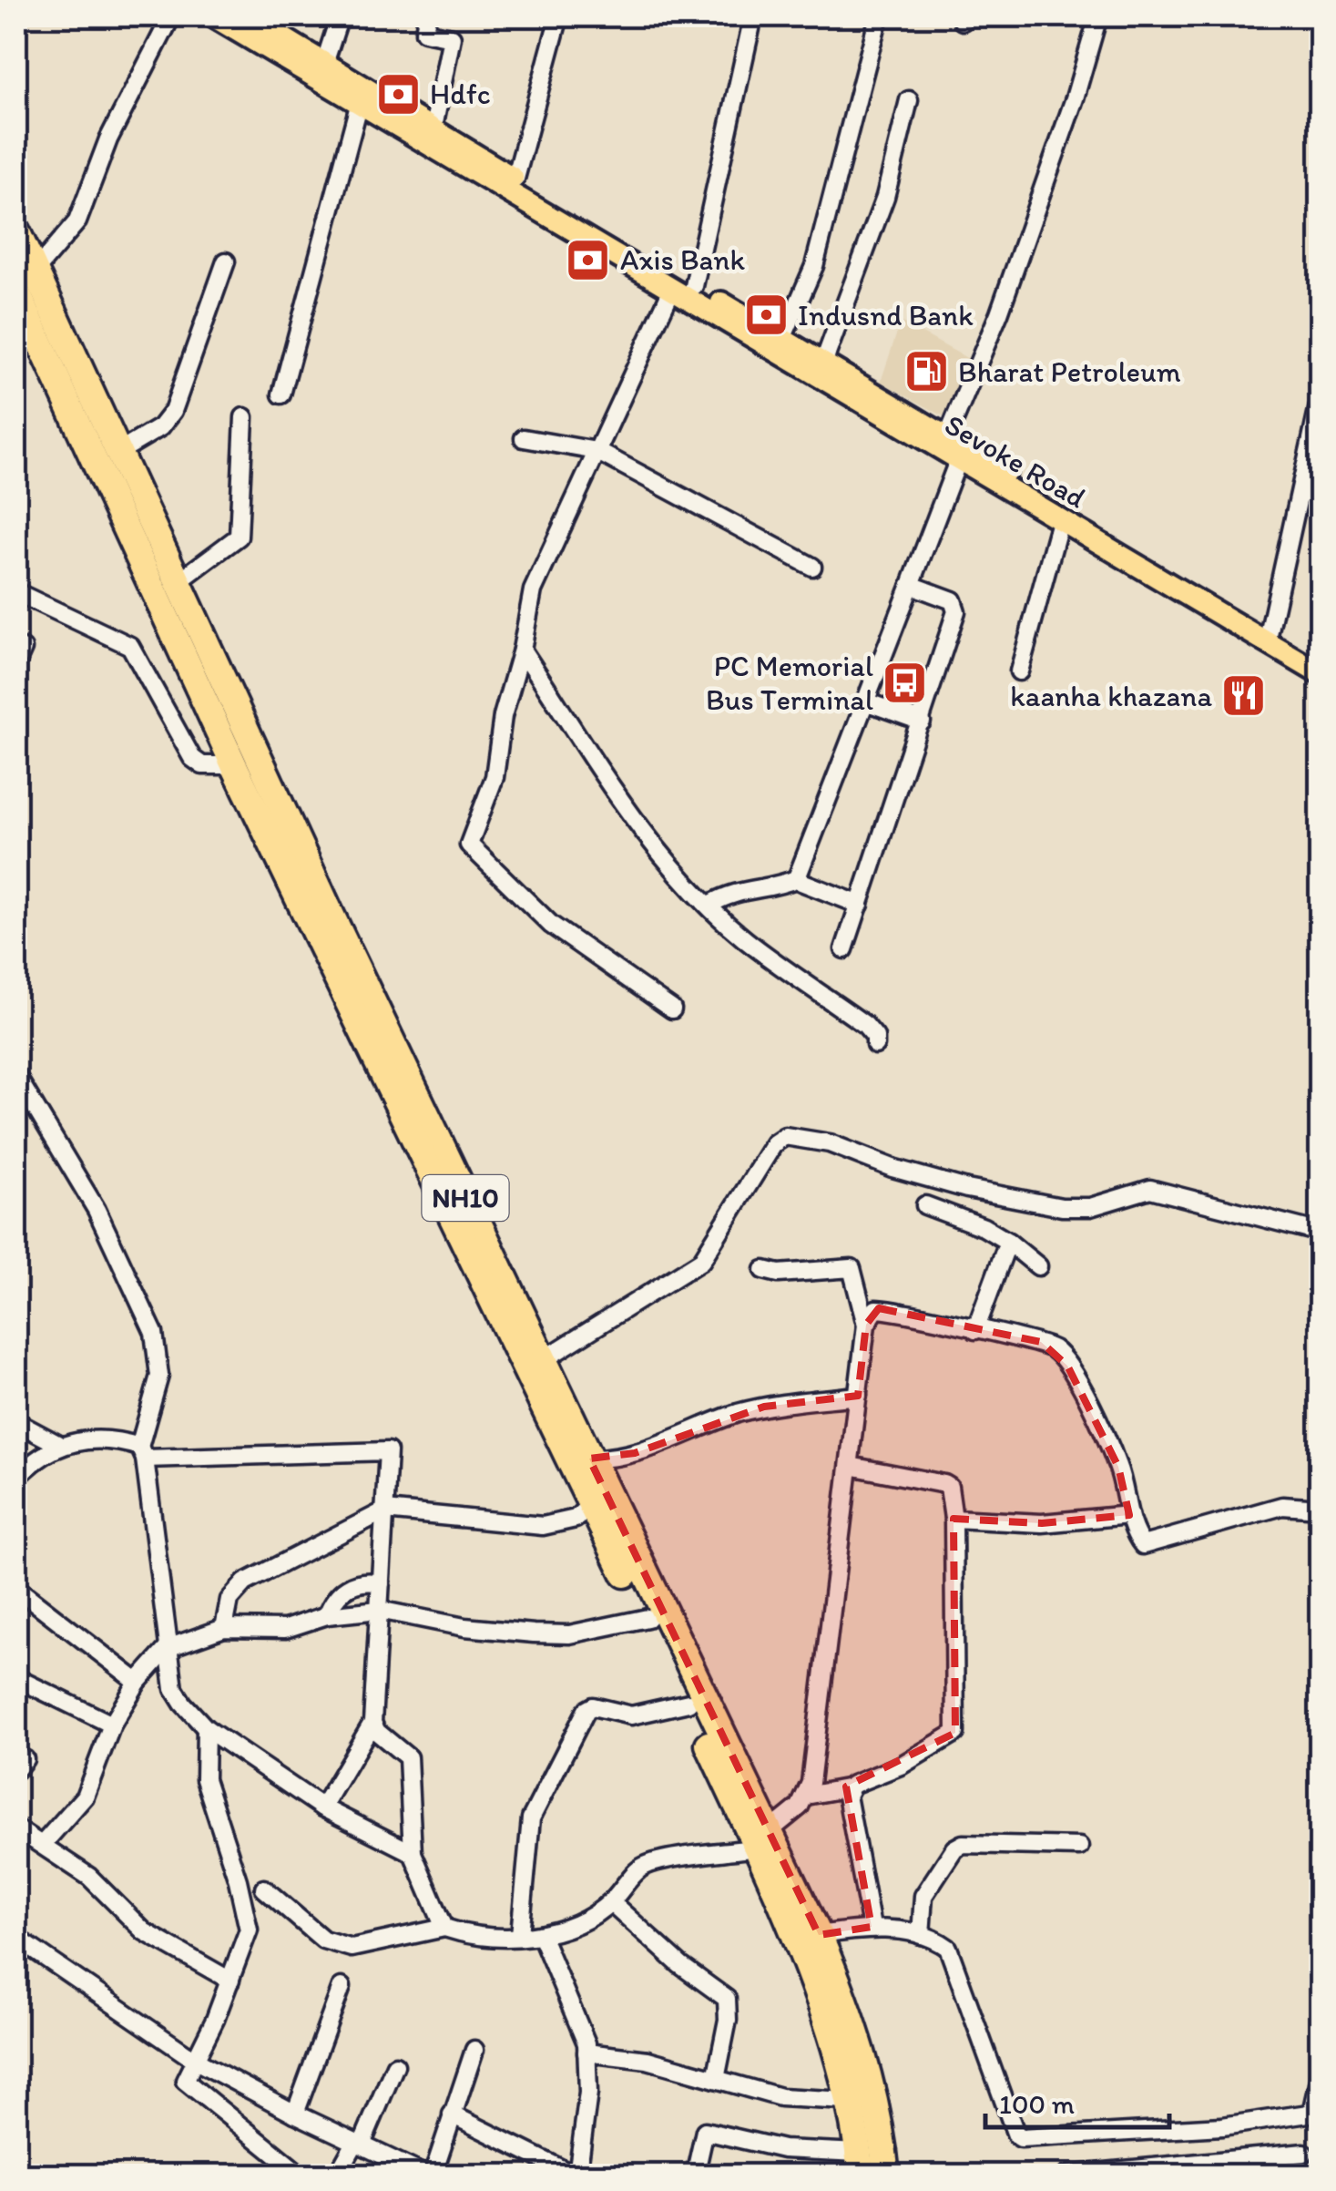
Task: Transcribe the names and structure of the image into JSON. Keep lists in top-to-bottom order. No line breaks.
{"streets":{"highway":["NH10"],"main road":["Sevoke Road"]},"places":{"bank":["Hdfc","Axis Bank","Indusnd Bank"],"fuel station":["Bharat Petroleum"],"bus stop":["PC Memorial Bus Terminal"],"restaurant":["kaanha khazana"]},"scale_bar":"100 m"}
